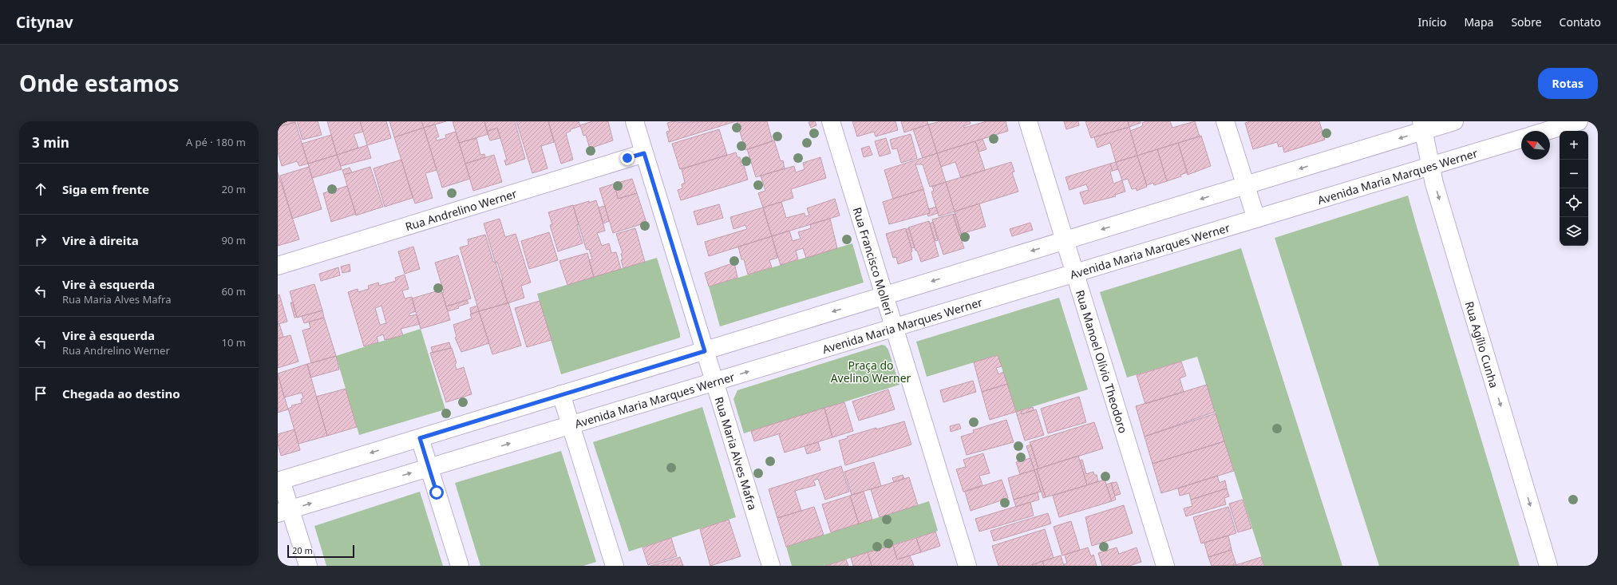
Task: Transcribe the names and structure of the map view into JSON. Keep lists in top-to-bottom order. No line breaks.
{"streets":{"street":["Avenida Maria Marques Werner","Rua Andrelino Werner","Rua Francisco Molleri","Rua Agílio Cunha","Rua Manoel Olívio Theodoro","Rua Maria Alves Mafra"]},"crossings":[["Avenida Maria Marques Werner","Rua Francisco Molleri"],["Avenida Maria Marques Werner","Rua Agílio Cunha"],["Avenida Maria Marques Werner","Rua Manoel Olívio Theodoro"],["Avenida Maria Marques Werner","Rua Maria Alves Mafra"],["Rua Andrelino Werner","Rua Maria Alves Mafra"]],"one_way":["Rua Agílio Cunha"],"parks":["Praça do Avelino Werner"],"scale_bar":"20 m","north":"top left","page":{"header":"Citynav","nav":["Início","Mapa","Sobre","Contato"],"title":"Onde estamos","buttons":"Rotas","heading":["3 min","A pé · 180 m"],"map_buttons":["+","−"],"list":[["Siga em frente","20 m"],["Vire à direita","90 m"],["Vire à esquerda","Rua Maria Alves Mafra","60 m"],["Vire à esquerda","Rua Andrelino Werner","10 m"],"Chegada ao destino"],"scale":"20 m"}}
